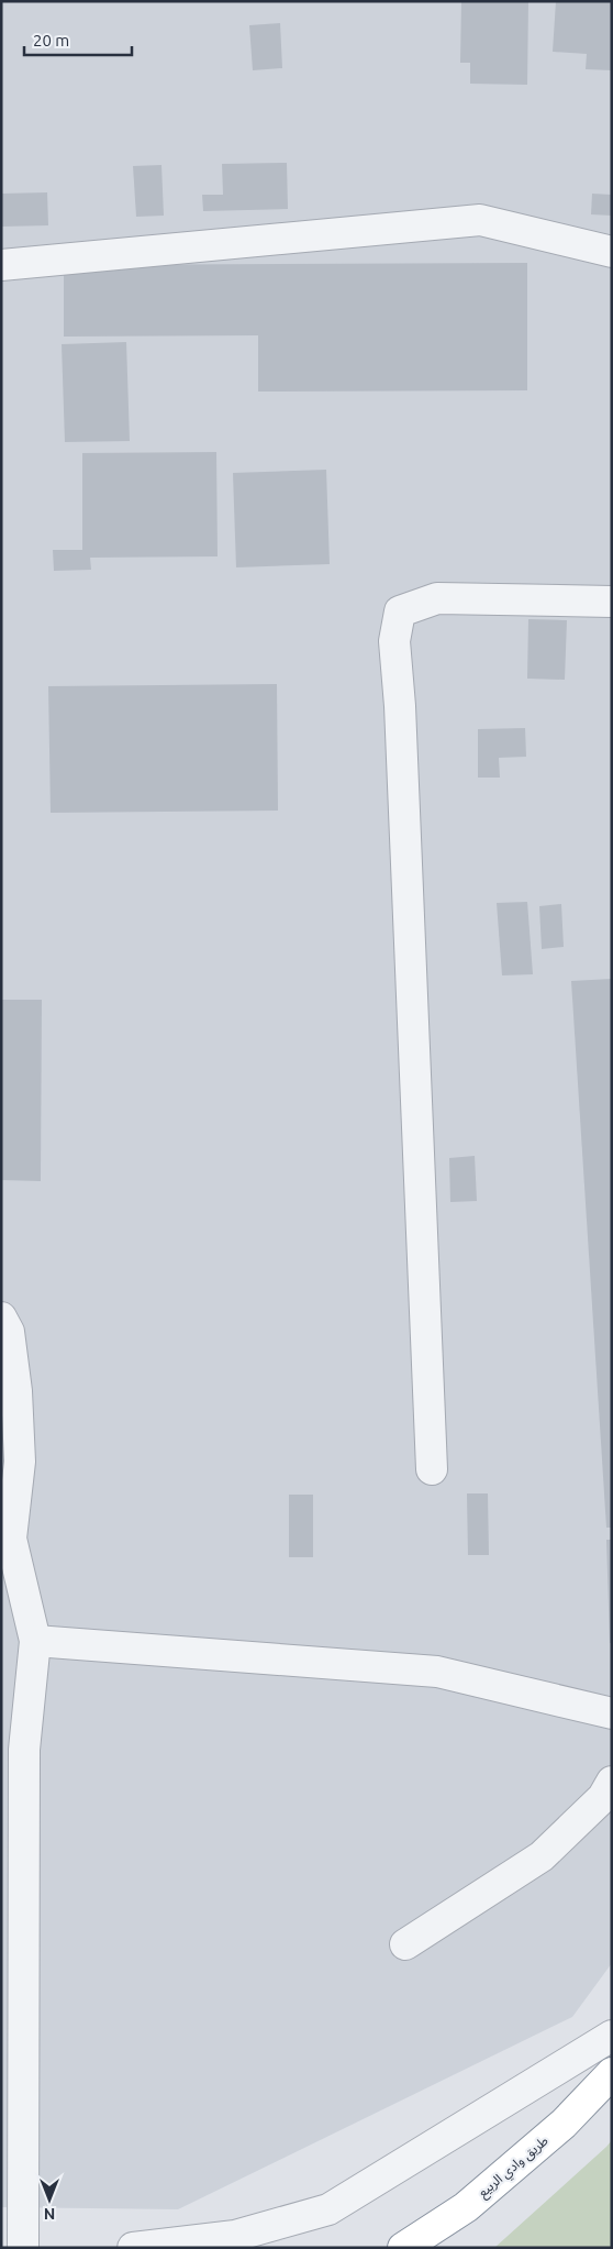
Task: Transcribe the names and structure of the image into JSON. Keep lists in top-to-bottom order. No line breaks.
{"streets":{"highway":["طريق وادي الربيع"]},"scale_bar":"20 m","north":"bottom"}
